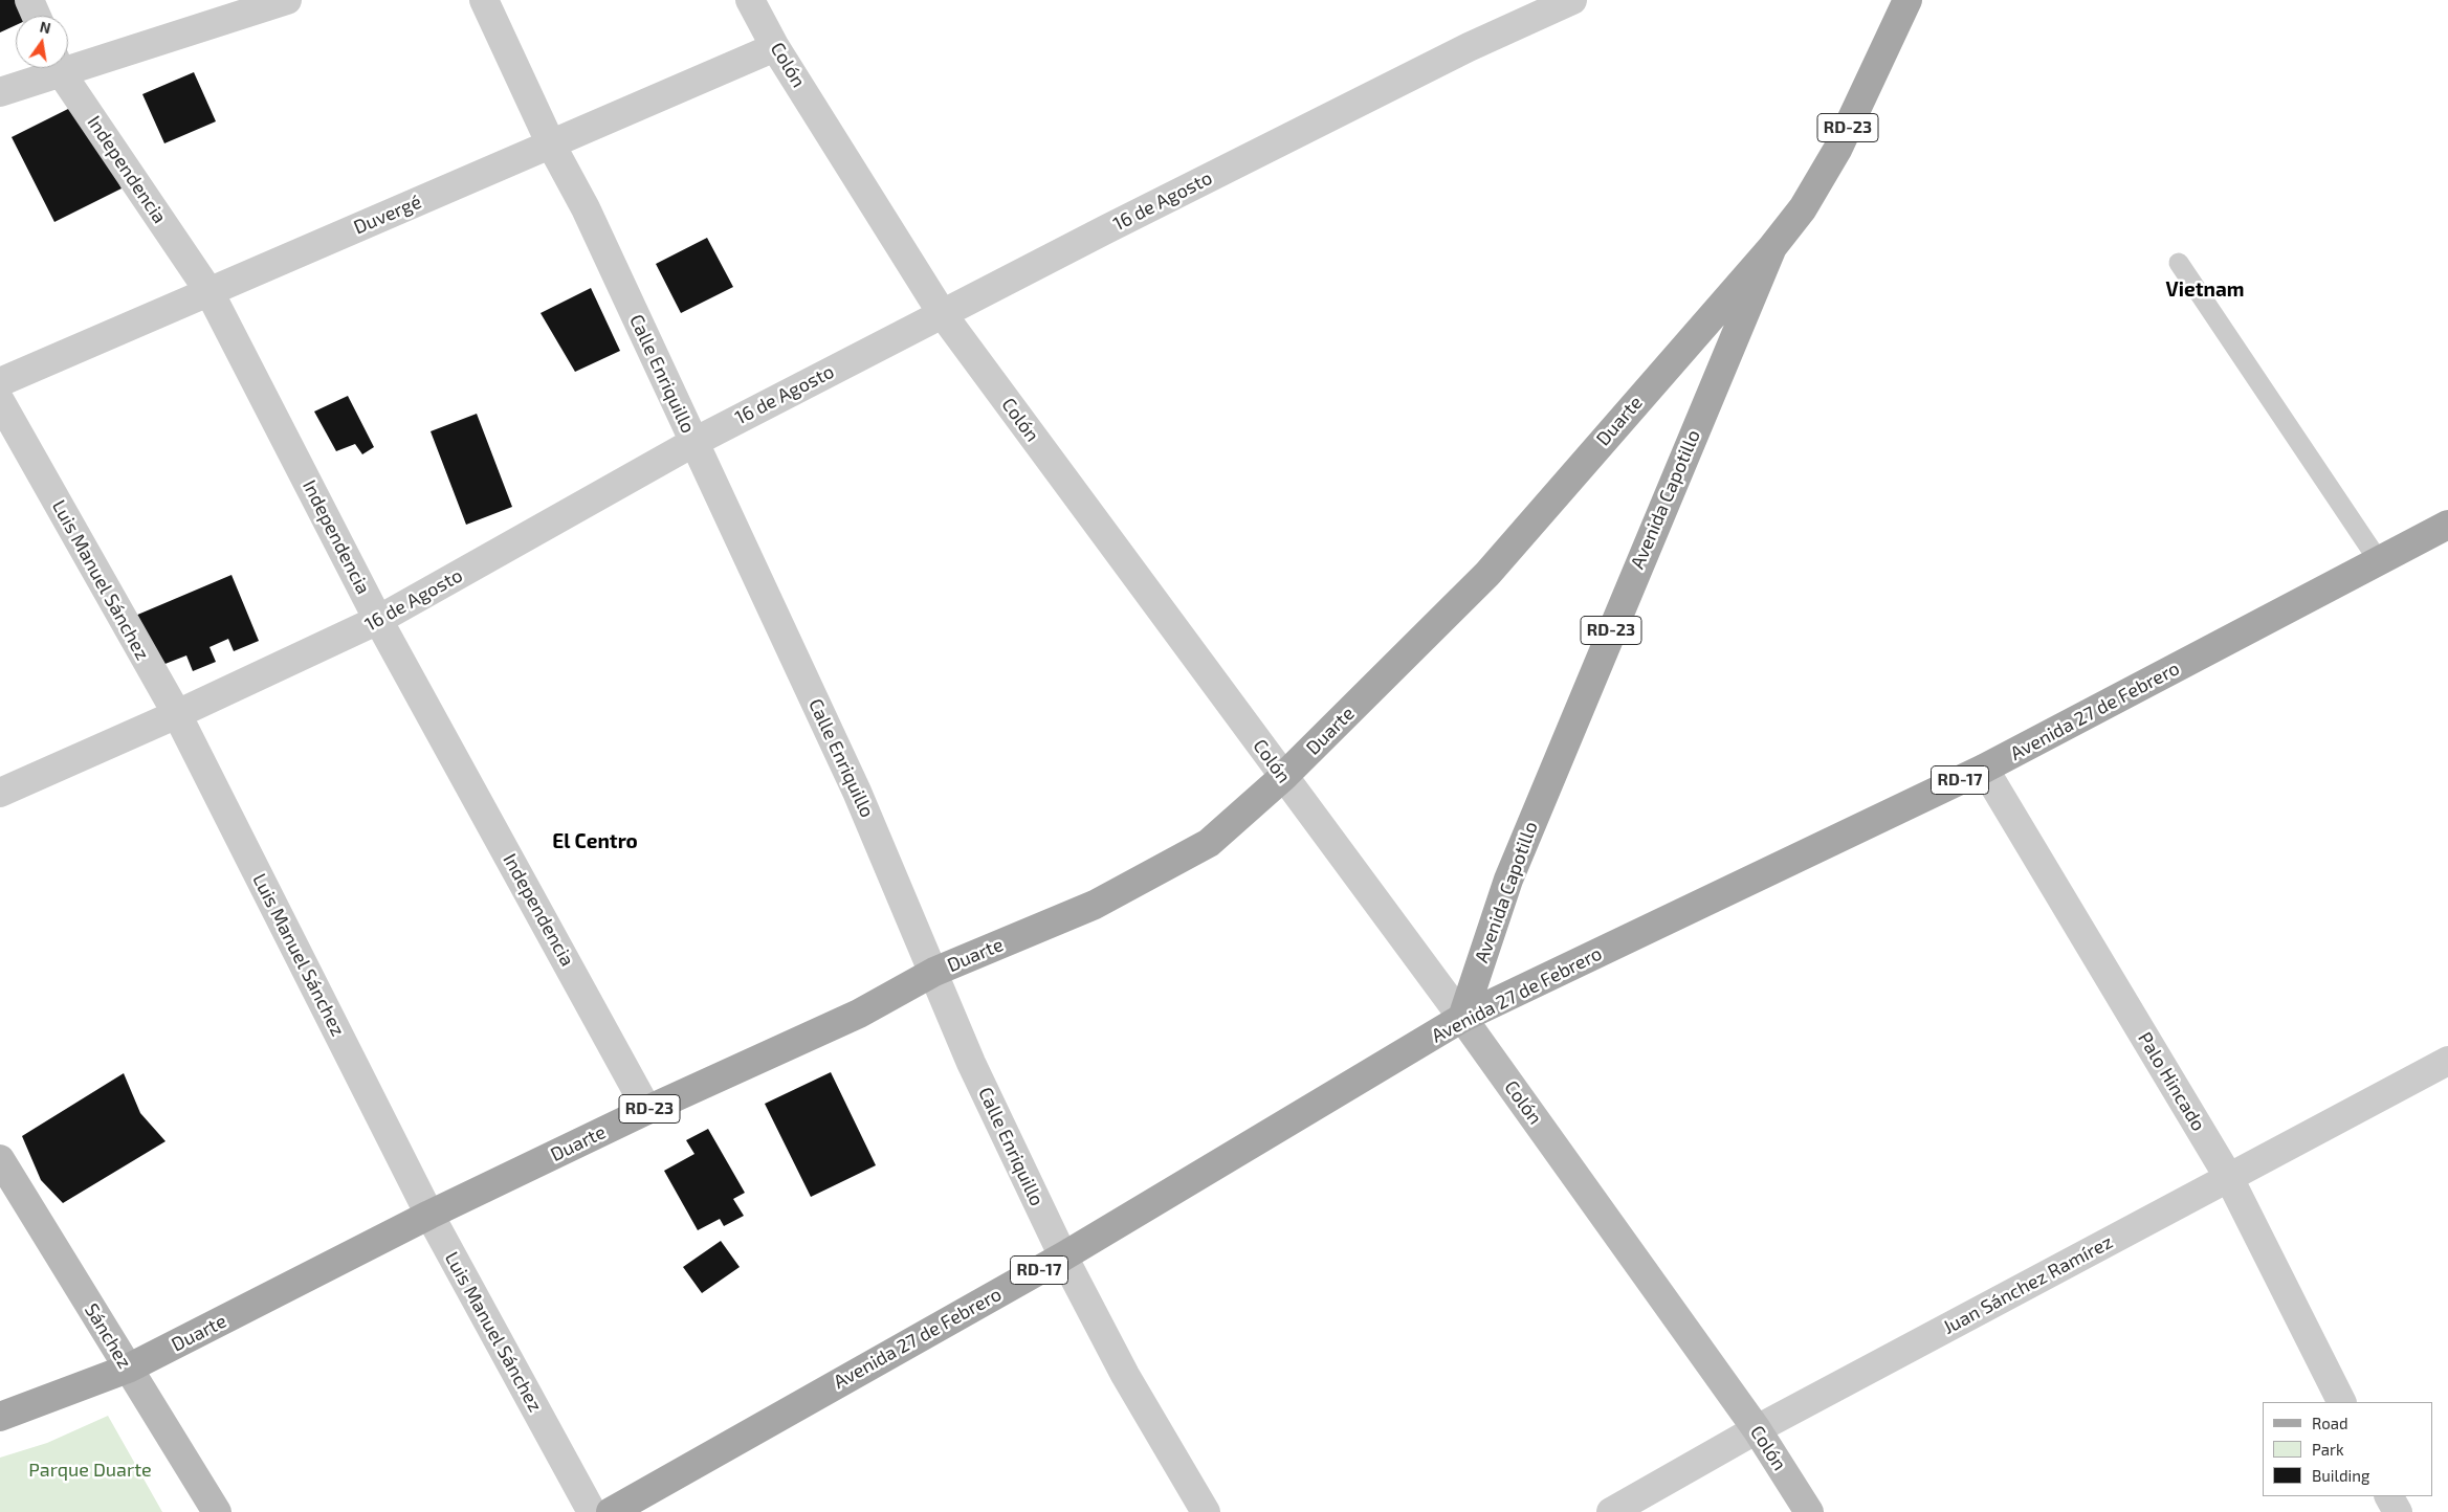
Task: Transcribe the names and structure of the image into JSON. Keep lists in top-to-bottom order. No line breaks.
{"streets":{"main road":["RD-23","Duarte","Avenida Capotillo","Avenida 27 de Febrero","RD-17"],"street":["Colón","Independencia","16 de Agosto","Duvergé","Calle Enriquillo","Luis Manuel Sánchez","Palo Hincado","Juan Sánchez Ramírez","Sánchez"]},"crossings":[["Colón","16 de Agosto"],["Colón","Duvergé"],["Colón","Duarte"],["Colón","Avenida Capotillo"],["Colón","Avenida 27 de Febrero"],["Colón","Juan Sánchez Ramírez"],["Independencia","16 de Agosto"],["Independencia","Duvergé"],["Independencia","Duarte"],["16 de Agosto","Calle Enriquillo"],["16 de Agosto","Luis Manuel Sánchez"],["Duvergé","Calle Enriquillo"],["Calle Enriquillo","Duarte"],["Calle Enriquillo","Avenida 27 de Febrero"],["Duarte","Avenida Capotillo"],["Duarte","Luis Manuel Sánchez"],["Duarte","Sánchez"],["Avenida Capotillo","Avenida 27 de Febrero"],["Avenida 27 de Febrero","Palo Hincado"],["Palo Hincado","Juan Sánchez Ramírez"]],"districts":["Vietnam","El Centro"],"parks":["Parque Duarte"],"legend":["Road","Park","Building"],"north":"top"}
